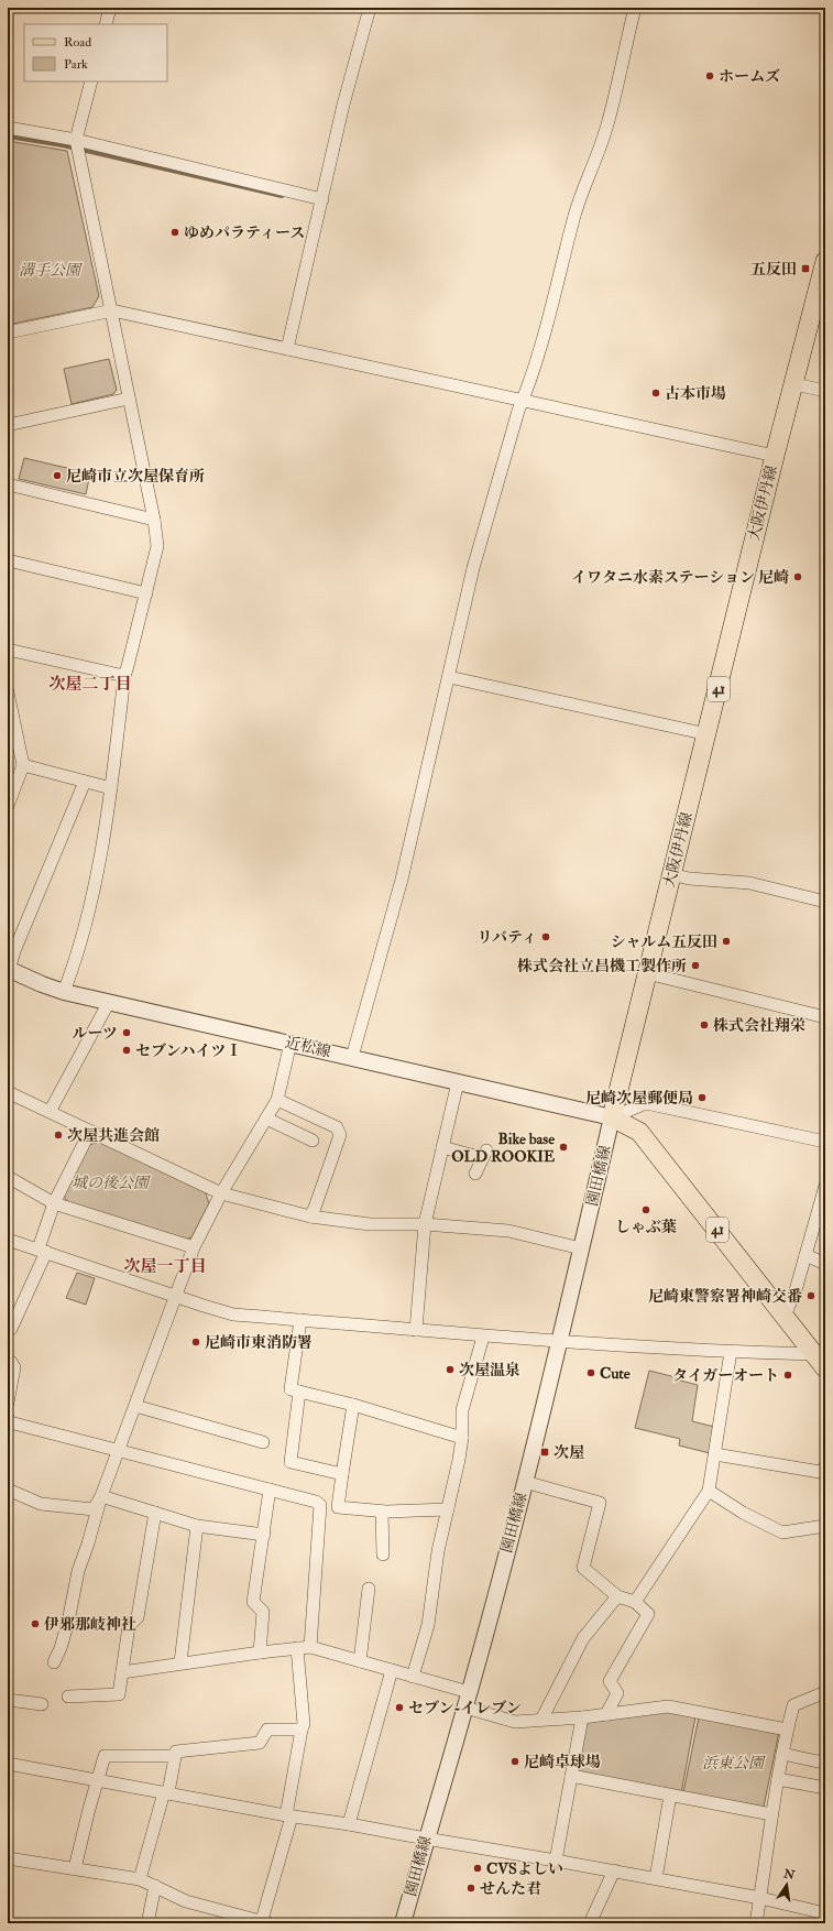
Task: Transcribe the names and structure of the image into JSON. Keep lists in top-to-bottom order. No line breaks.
{"streets":{"main road":["大阪伊丹線","41"],"street":["近松線","園田橋線"]},"crossings":[["大阪伊丹線","41"],["大阪伊丹線","近松線"],["大阪伊丹線","園田橋線"],["41","近松線"],["41","園田橋線"],["近松線","園田橋線"]],"districts":["次屋二丁目","次屋一丁目"],"parks":["溝手公園","城の後公園","浜東公園"],"places":{"other":["ホームズ","ゆめパラティース","古本市場","尼崎市立次屋保育所","イワタニ水素ステーション 尼崎","リバティ","シャルム五反田","株式会社立昌機工製作所","株式会社翔栄","ルーツ","セブンハイツⅠ","尼崎次屋郵便局","次屋共進会館","Bike base OLD ROOKIE","しゃぶ葉","尼崎東警察署神崎交番","尼崎市東消防署","次屋温泉","Cute","タイガーオート","伊邪那岐神社","セブン-イレブン","尼崎卓球場","CVSよしい","せんた君"],"transit":["五反田","次屋"]},"legend":["Road","Park"],"north":"top"}
